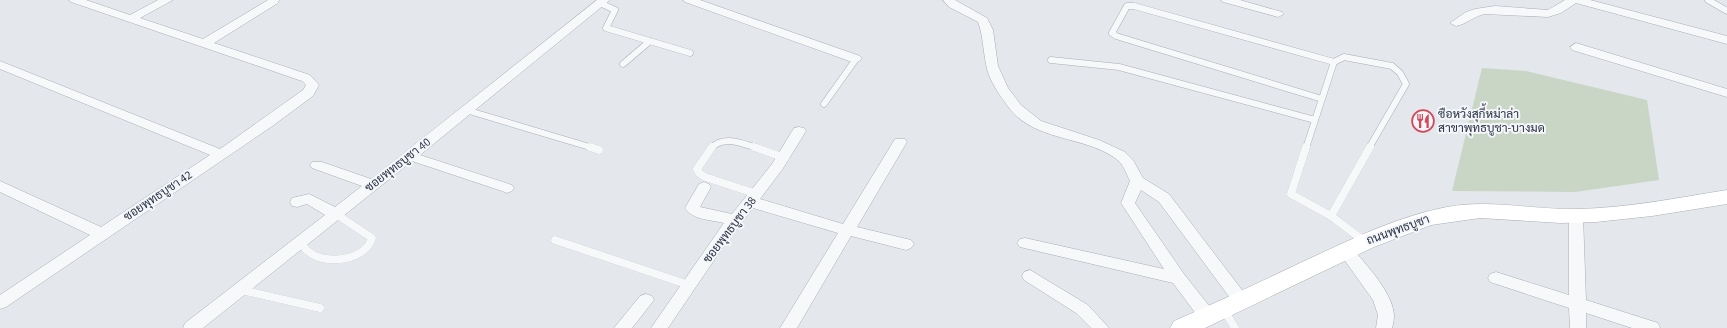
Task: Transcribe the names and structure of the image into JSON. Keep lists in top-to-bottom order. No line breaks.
{"streets":{"main road":["ถนนพุทธบูชา"],"street":["ซอยพุทธบูชา 40","ซอยพุทธบูชา 42","ซอยพุทธบูชา 38"]},"places":{"restaurant":["ซือหวังสุกี้หม่าล่า สาขาพุทธบูชา-บางมด"]}}
